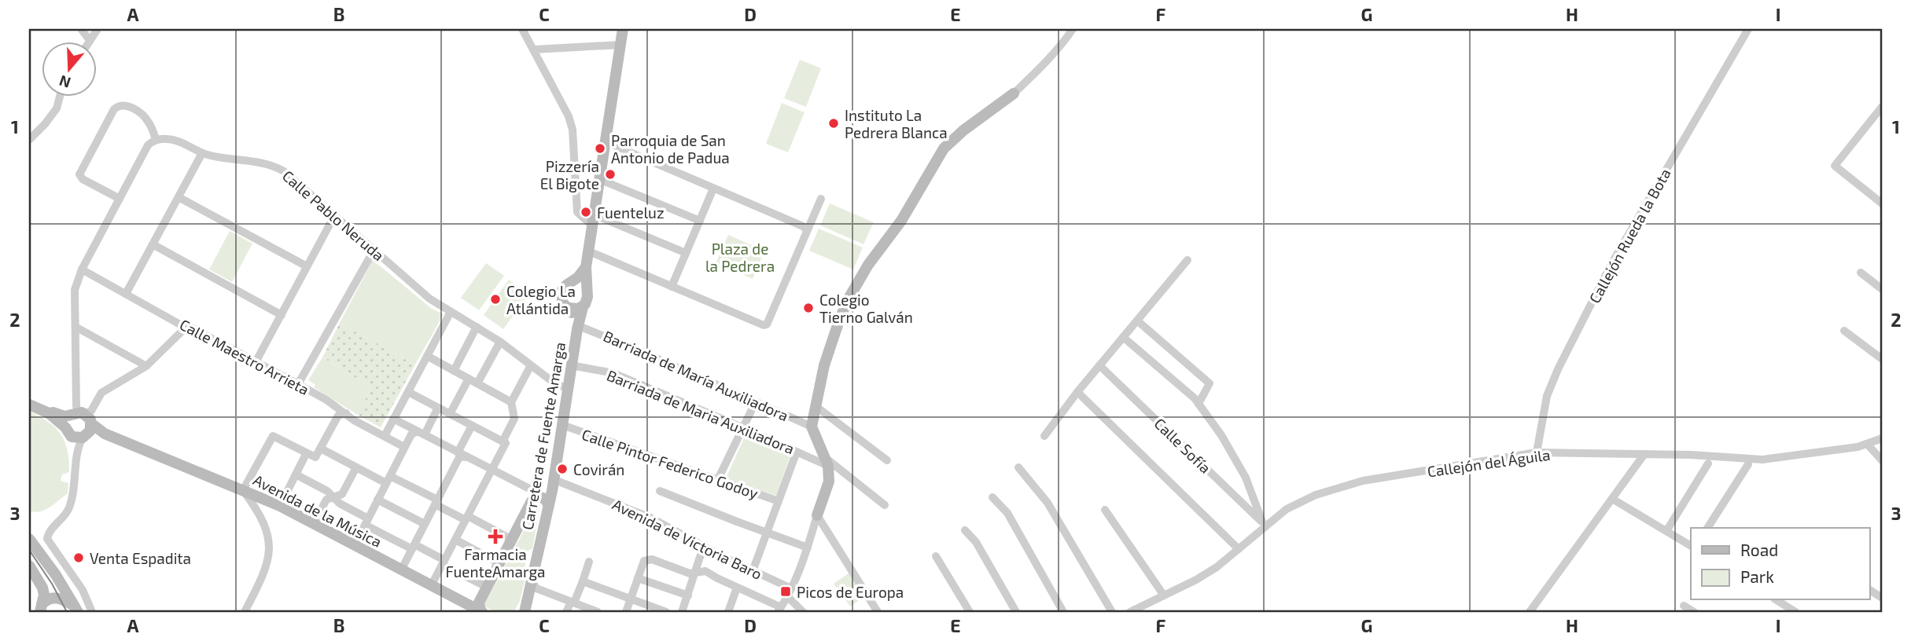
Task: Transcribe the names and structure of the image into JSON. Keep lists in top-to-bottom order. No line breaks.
{"streets":{"street":["Calle Pablo Neruda","Callejón Rueda la Bota","Calle Maestro Arrieta","Barriada de María Auxiliadora","Barriada de Maria Auxiliadora","Carretera de Fuente Amarga","Calle Sofía","Callejón del Águila","Calle Pintor Federico Godoy","Avenida de la Música","Avenida de Victoria Baro"]},"crossings":[["Calle Pablo Neruda","Carretera de Fuente Amarga"],["Callejón Rueda la Bota","Callejón del Águila"],["Barriada de María Auxiliadora","Carretera de Fuente Amarga"],["Barriada de Maria Auxiliadora","Carretera de Fuente Amarga"],["Carretera de Fuente Amarga","Calle Pintor Federico Godoy"],["Carretera de Fuente Amarga","Avenida de Victoria Baro"],["Calle Sofía","Callejón del Águila"]],"parks":["Plaza de la Pedrera"],"places":{"other":["Instituto La Pedrera Blanca","Parroquia de San Antonio de Padua","Pizzería El Bigote","Fuenteluz","Colegio La Atlántida","Colegio Tierno Galván","Covirán","Venta Espadita"],"health":["Farmacia FuenteAmarga"],"transit":["Picos de Europa"]},"legend":["Road","Park"],"north":"bottom","grid":{"columns":["A","B","C","D","E","F","G","H","I"],"rows":["1","2","3"]}}
